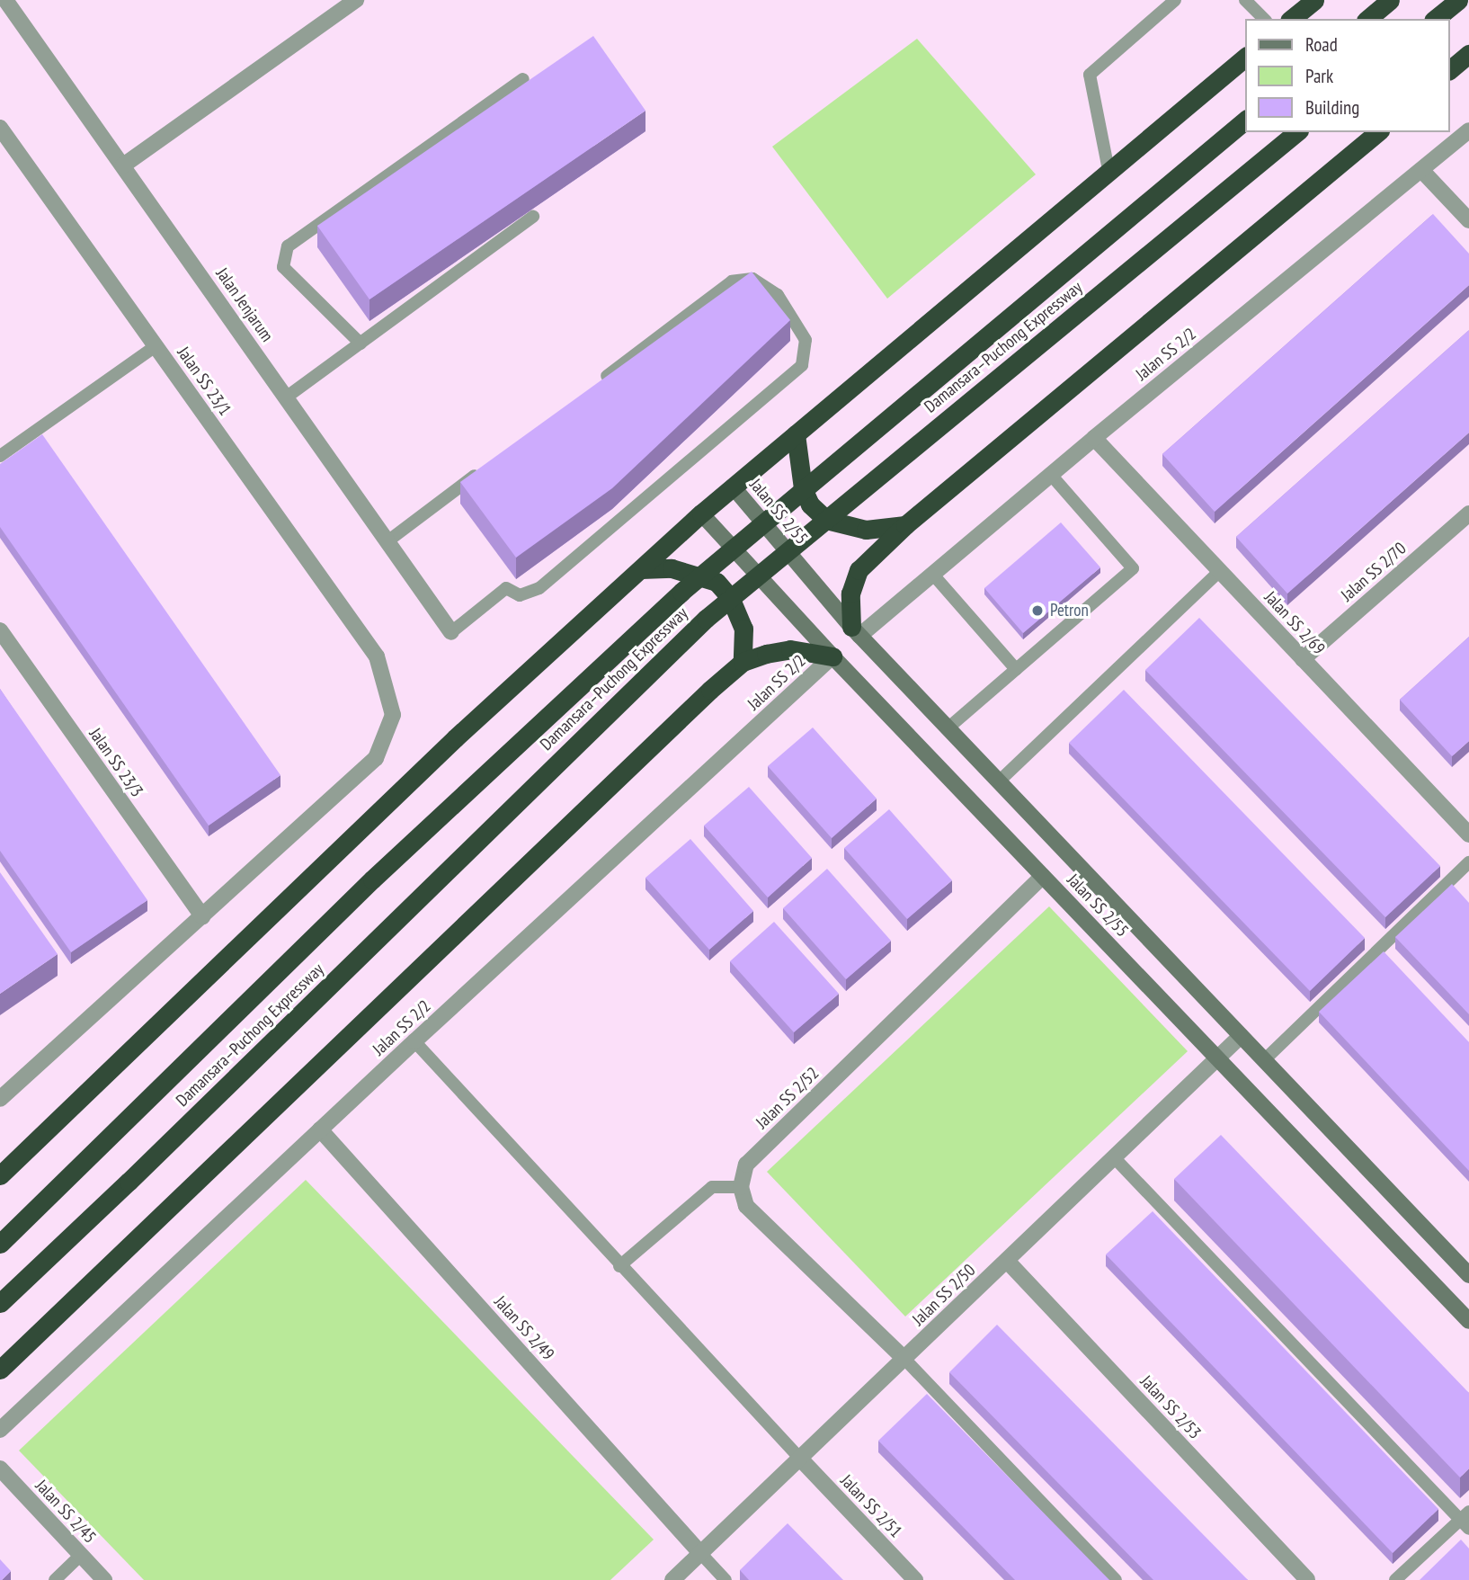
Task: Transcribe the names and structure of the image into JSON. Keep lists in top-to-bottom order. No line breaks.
{"streets":{"highway":["Damansara–Puchong Expressway"],"street":["Jalan Jenjarum","Jalan SS 2/2","Jalan SS 23/1","Jalan SS 2/55","Jalan SS 2/70","Jalan SS 2/69","Jalan SS 23/3","Jalan SS 2/52","Jalan SS 2/50","Jalan SS 2/49","Jalan SS 2/53","Jalan SS 2/51","Jalan SS 2/45"]},"crossings":[["Jalan SS 2/2","Jalan SS 2/55"],["Jalan SS 2/2","Jalan SS 2/69"],["Jalan SS 2/2","Jalan SS 2/49"],["Jalan SS 23/1","Jalan SS 23/3"],["Jalan SS 2/55","Jalan SS 2/52"],["Jalan SS 2/55","Jalan SS 2/50"],["Jalan SS 2/70","Jalan SS 2/69"],["Jalan SS 2/50","Jalan SS 2/49"],["Jalan SS 2/50","Jalan SS 2/53"],["Jalan SS 2/50","Jalan SS 2/51"]],"places":["Petron"],"legend":["Road","Park","Building"]}
